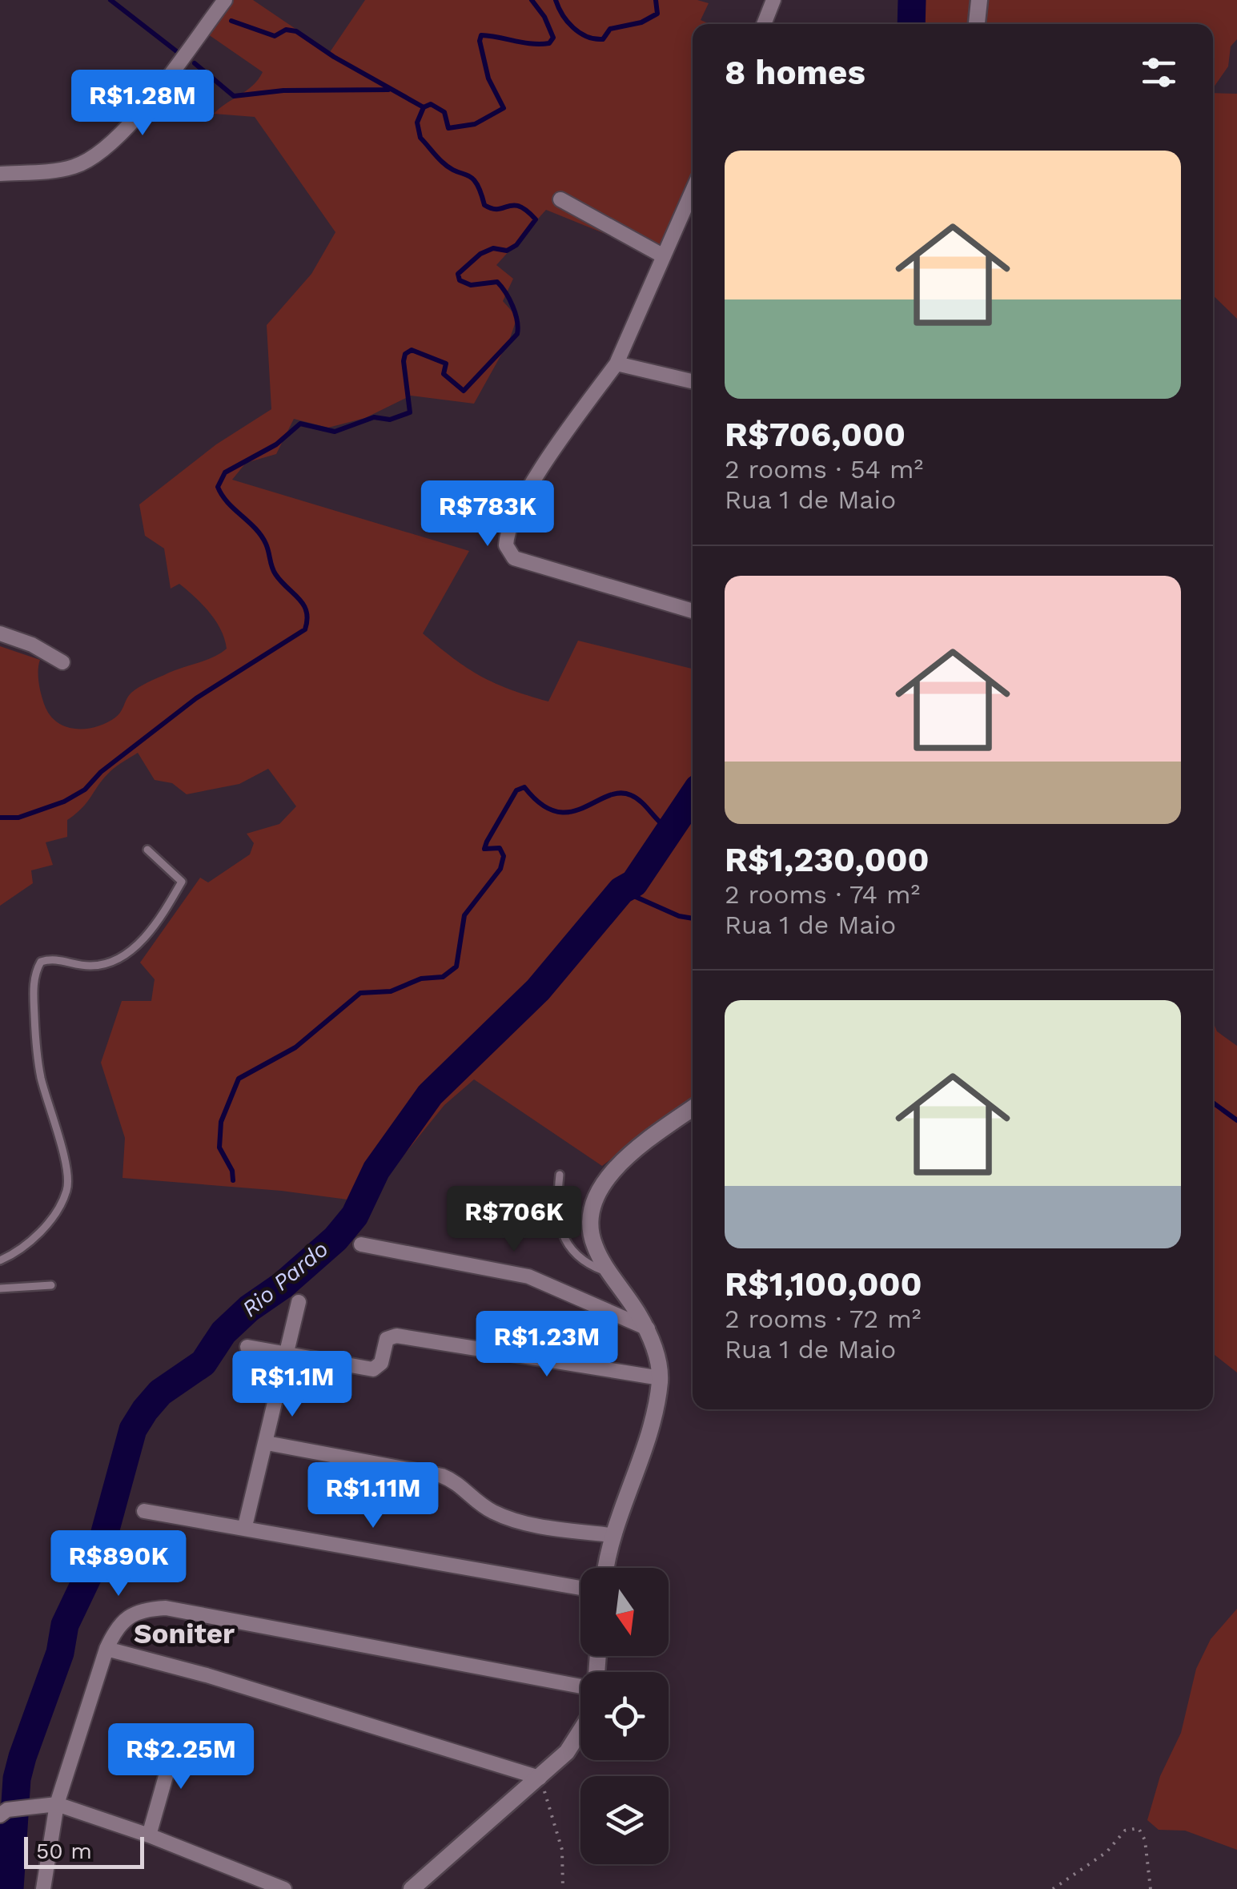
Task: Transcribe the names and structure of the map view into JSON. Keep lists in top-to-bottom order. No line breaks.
{"districts":["Soniter"],"water":["Rio Pardo"],"scale_bar":"50 m","north":"bottom","page":{"heading":"8 homes","price":["R$1.28M","R$783K","R$706K","R$1.23M","R$1.1M","R$1.11M","R$890K","R$2.25M"],"list":[{"name":"R$706,000","note":"2 rooms · 54 m² · Rua 1 de Maio"},{"name":"R$1,230,000","note":"2 rooms · 74 m² · Rua 1 de Maio"},{"name":"R$1,100,000","note":"2 rooms · 72 m² · Rua 1 de Maio"}],"scale":"50 m"}}
